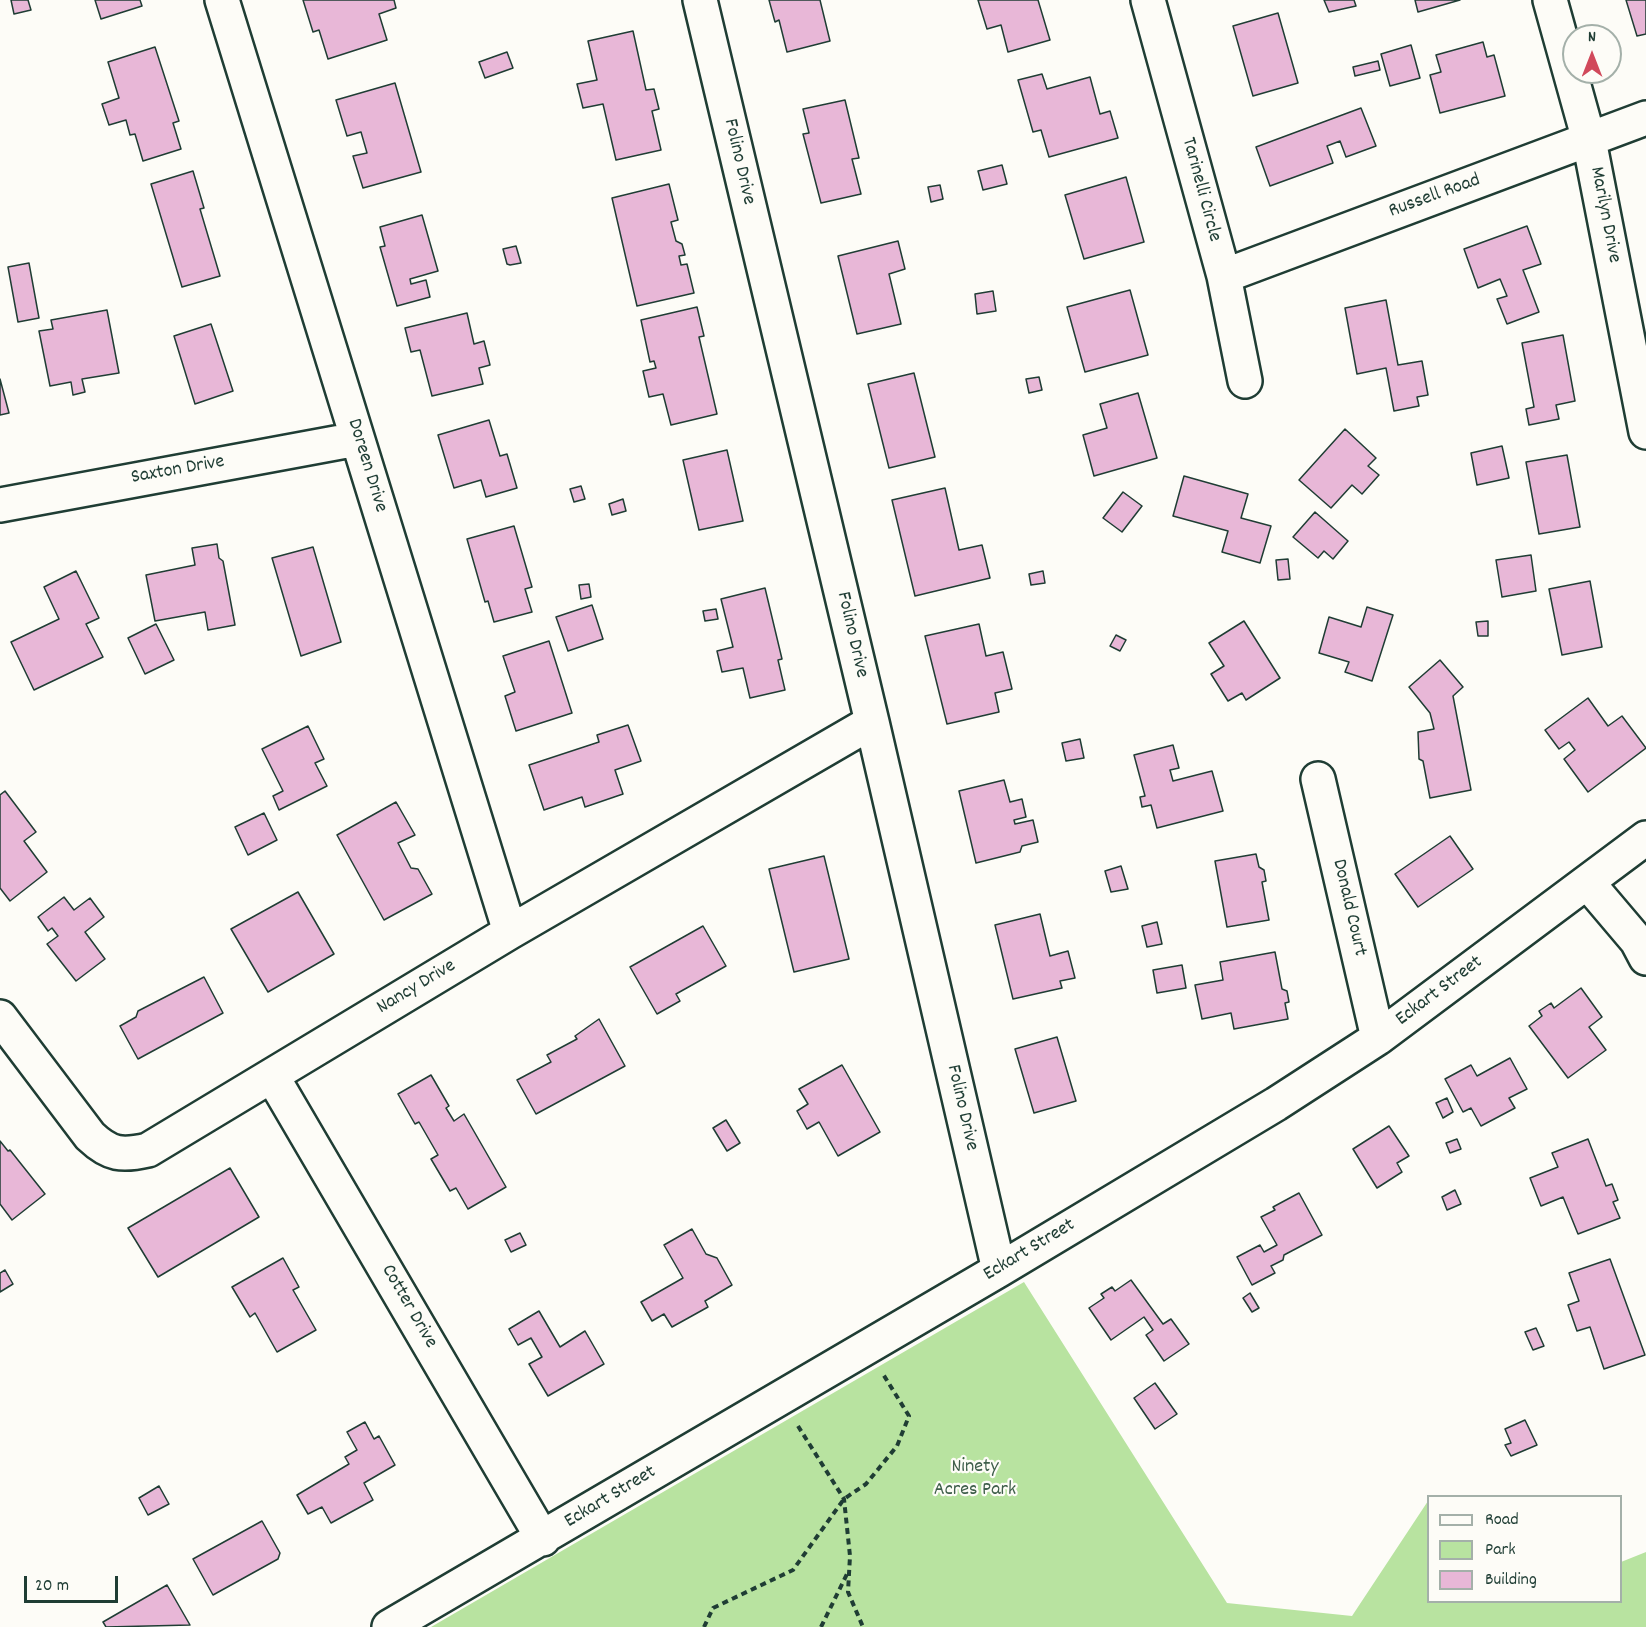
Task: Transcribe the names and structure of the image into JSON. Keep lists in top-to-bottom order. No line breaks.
{"streets":{"street":["Folino Drive","Tarinelli Circle","Russell Road","Marilyn Drive","Doreen Drive","Saxton Drive","Donald Court","Nancy Drive","Eckart Street","Cotter Drive"]},"crossings":[["Folino Drive","Nancy Drive"],["Folino Drive","Eckart Street"],["Tarinelli Circle","Russell Road"],["Russell Road","Marilyn Drive"],["Doreen Drive","Saxton Drive"],["Doreen Drive","Nancy Drive"],["Donald Court","Eckart Street"],["Nancy Drive","Cotter Drive"],["Eckart Street","Cotter Drive"]],"parks":["Ninety Acres Park"],"legend":["Road","Park","Building"],"scale_bar":"20 m","north":"top"}
